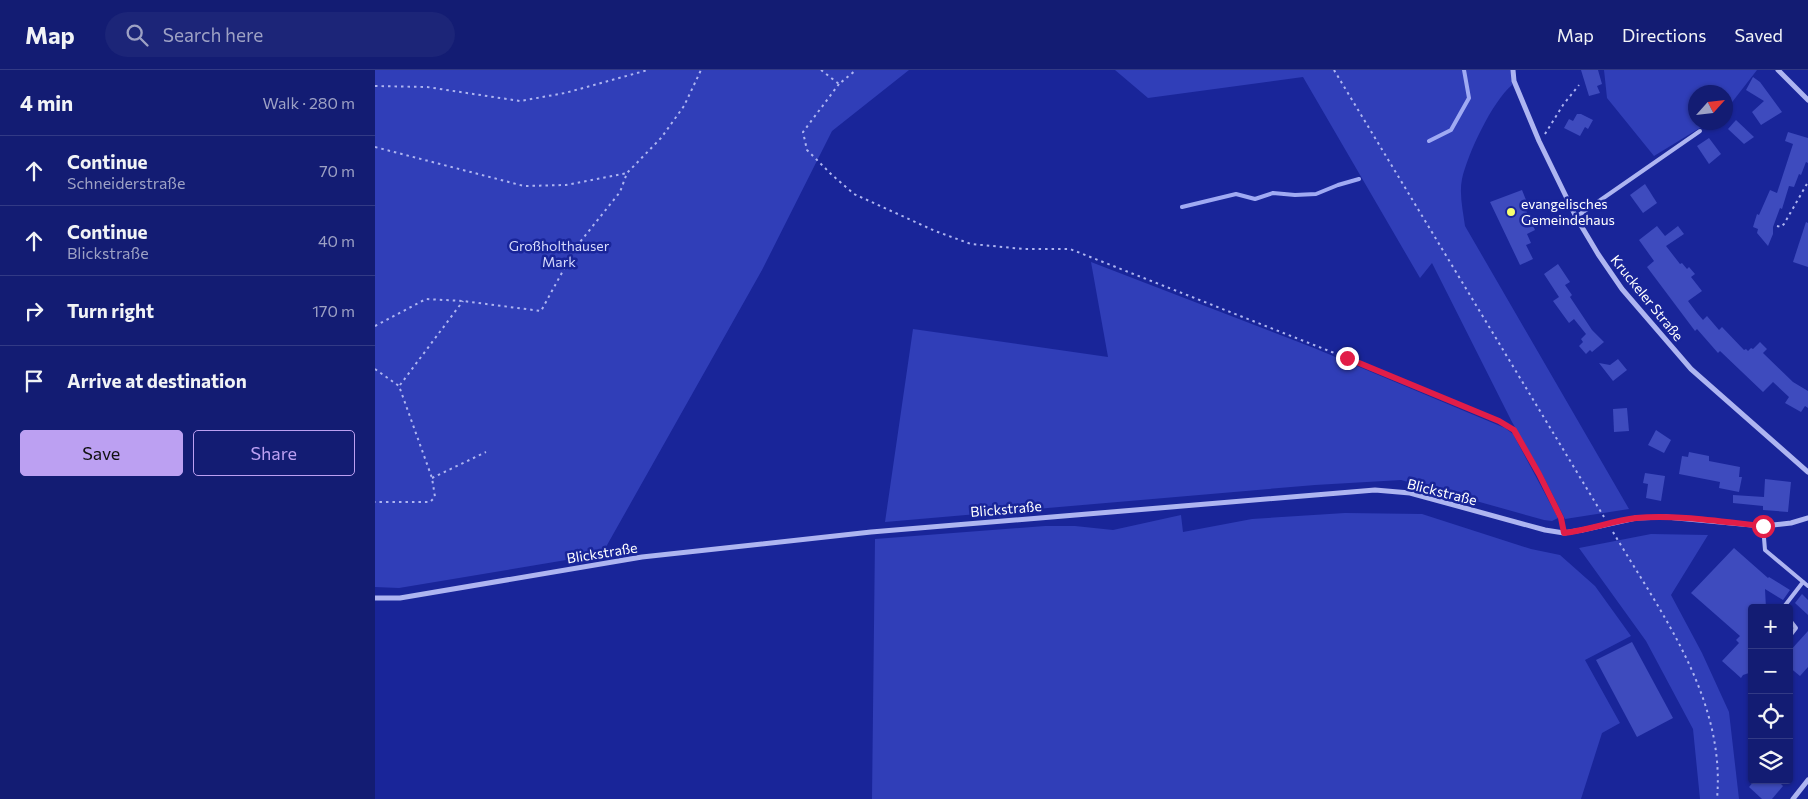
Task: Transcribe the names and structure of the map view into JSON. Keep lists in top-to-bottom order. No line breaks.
{"streets":{"street":["Kruckeler Straße","Blickstraße"]},"parks":["Großholthauser Mark"],"places":["evangelisches Gemeindehaus"],"north":"top right","page":{"header":"Map","search":"Search here","nav":["Map","Directions","Saved"],"heading":["4 min","Walk · 280 m"],"list":[["Continue","Schneiderstraße","70 m"],["Continue","Blickstraße","40 m"],["Turn right","170 m"],"Arrive at destination"],"buttons":["Save","Share"],"map_buttons":["+","−"]}}
